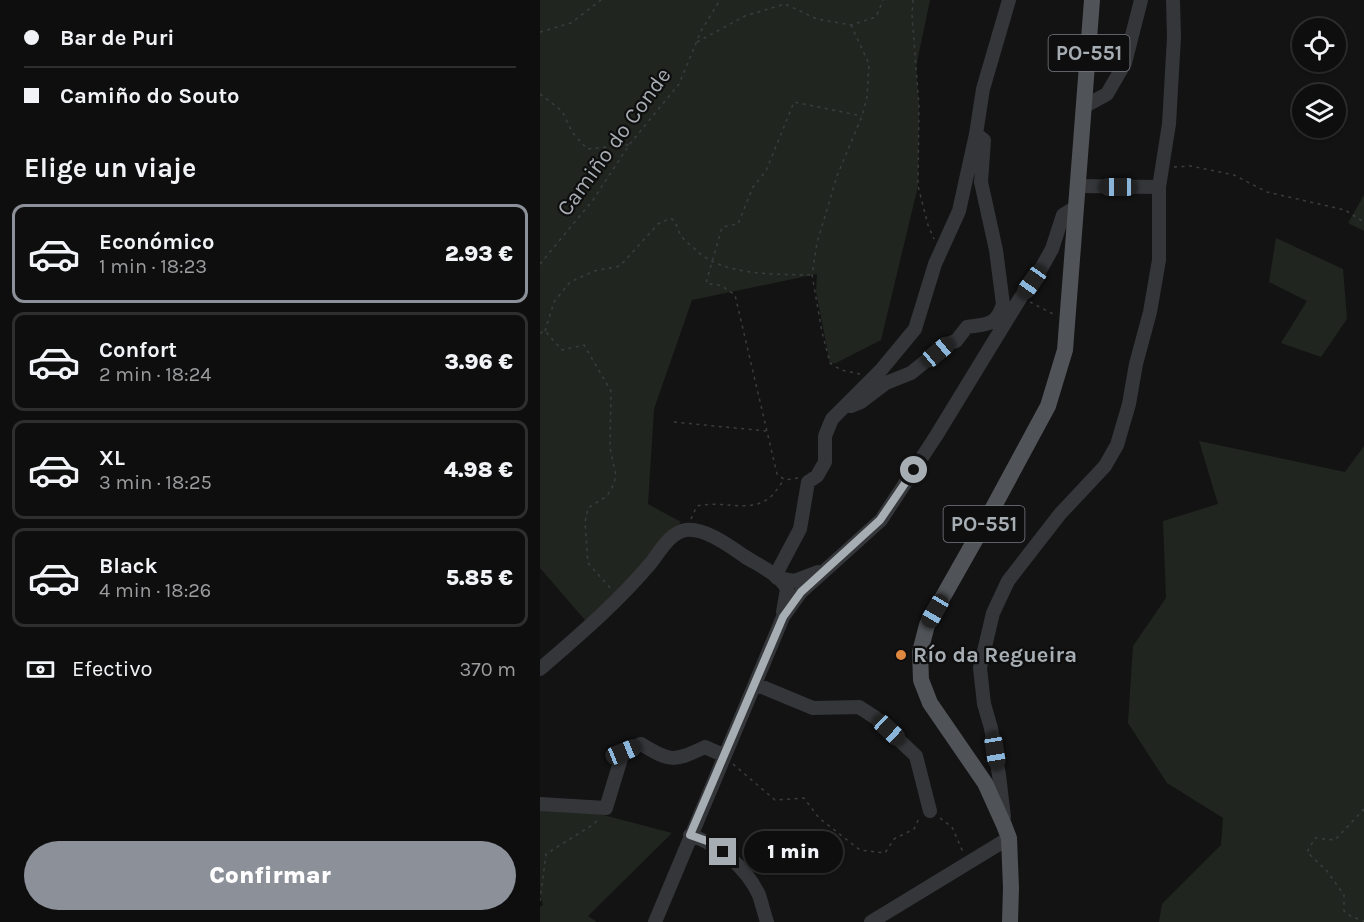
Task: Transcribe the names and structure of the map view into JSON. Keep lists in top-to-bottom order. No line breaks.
{"streets":{"main road":["PO-551"],"path":["Camiño do Conde"]},"places":["Río da Regueira"],"page":{"banner":["Bar de Puri","Camiño do Souto"],"heading":"Elige un viaje","list":[{"name":"Económico","note":"1 min · 18:23","value":"2.93 €"},{"name":"Confort","note":"2 min · 18:24","value":"3.96 €"},{"name":"XL","note":"3 min · 18:25","value":"4.98 €"},{"name":"Black","note":"4 min · 18:26","value":"5.85 €"}],"pay":["Efectivo","370 m"],"buttons":"Confirmar","bubble":"1 min"}}
